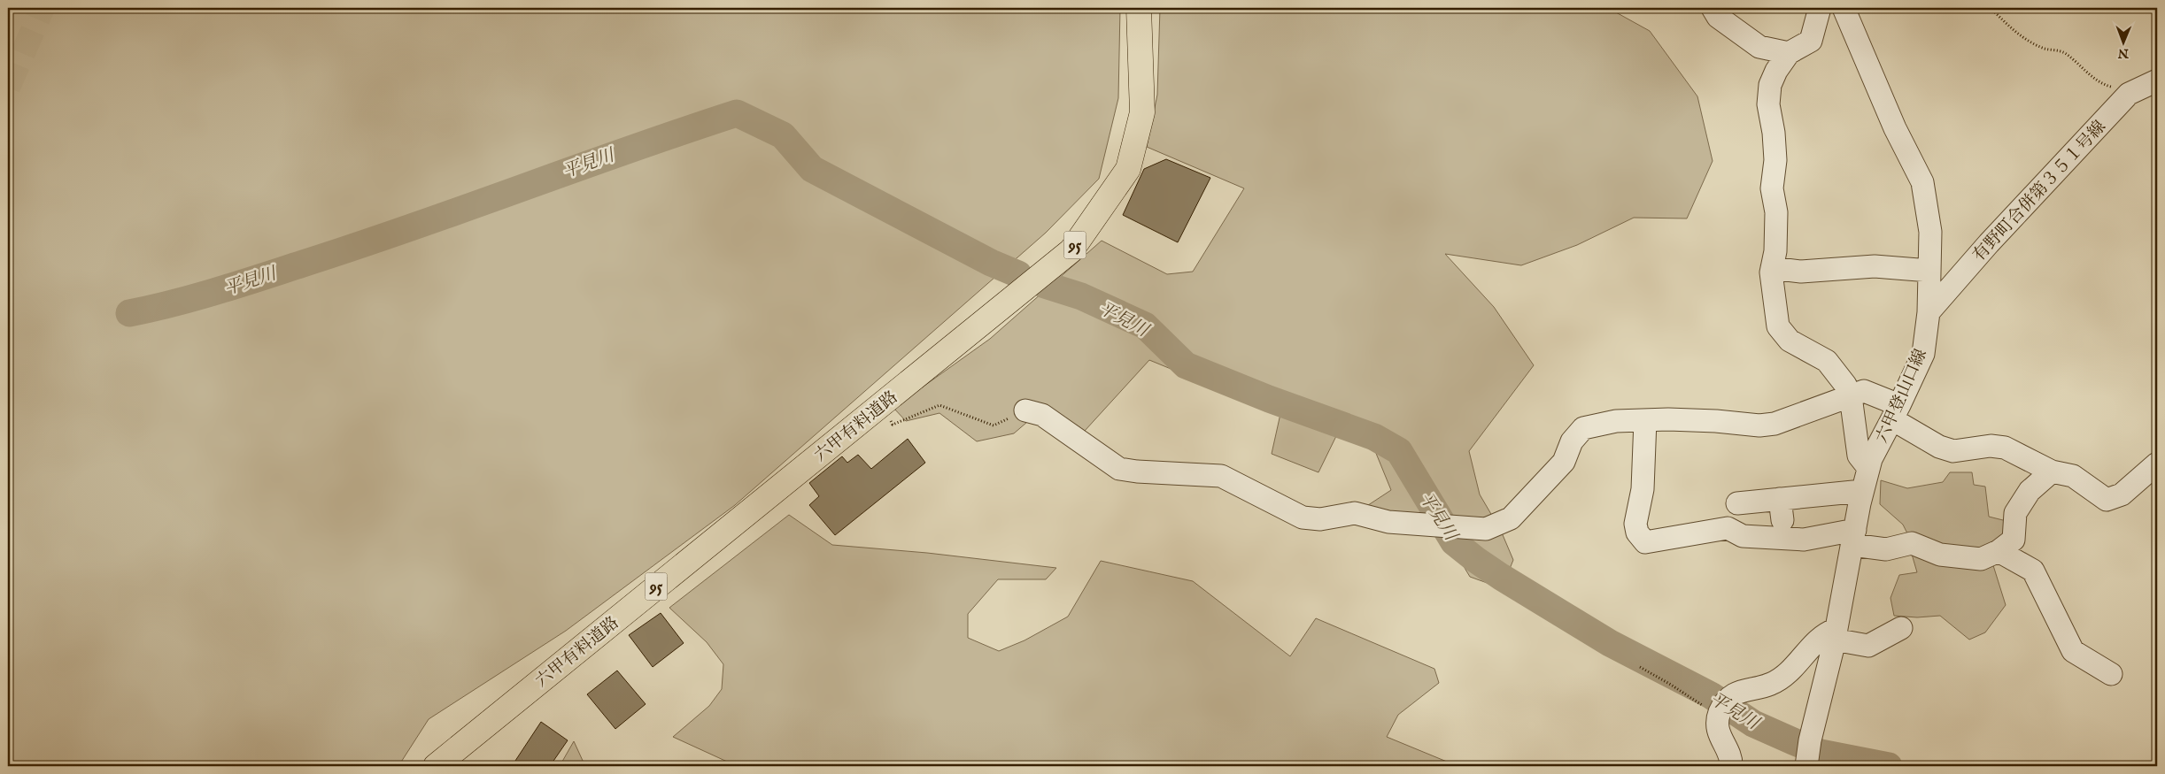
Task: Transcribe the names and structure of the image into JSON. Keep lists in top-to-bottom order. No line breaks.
{"streets":{"main road":["95","六甲有料道路"],"street":["有野町合併第３５１号線","六甲登山口線"]},"crossings":[["有野町合併第３５１号線","六甲登山口線"]],"water":["平見川"],"north":"bottom"}
